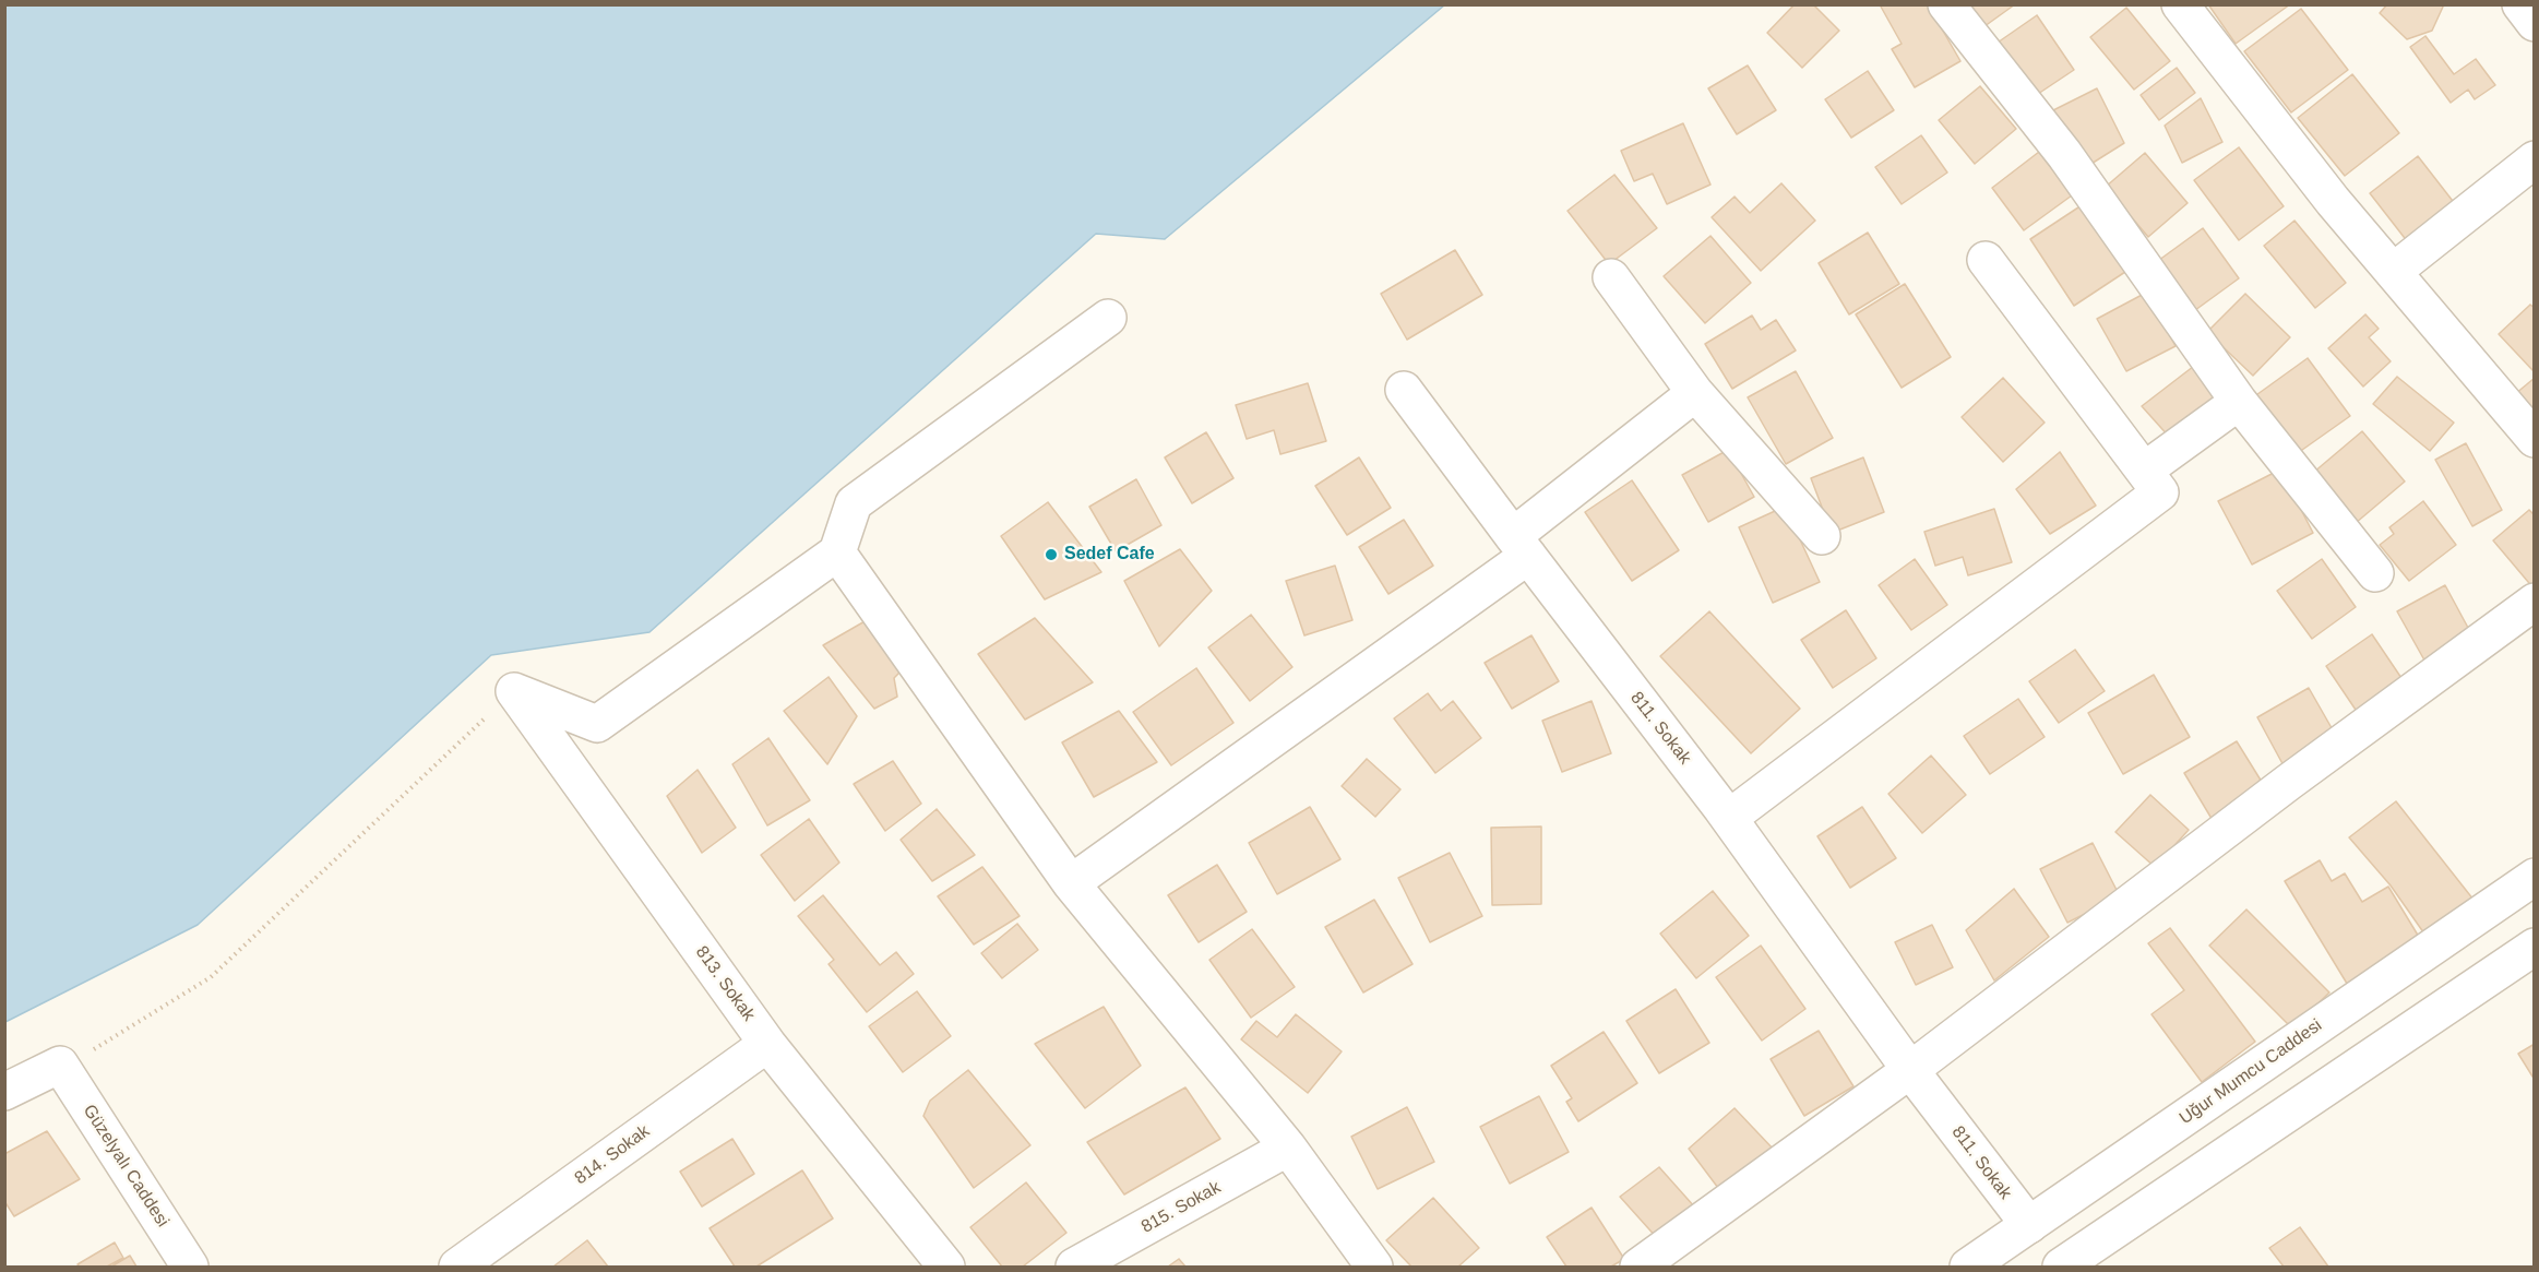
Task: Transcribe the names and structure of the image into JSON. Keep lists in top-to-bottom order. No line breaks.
{"streets":{"street":["811. Sokak","813. Sokak","Uğur Mumcu Caddesi","814. Sokak","Güzelyalı Caddesi","815. Sokak"]},"crossings":[["811. Sokak","Uğur Mumcu Caddesi"],["813. Sokak","814. Sokak"]],"places":["Sedef Cafe"]}
